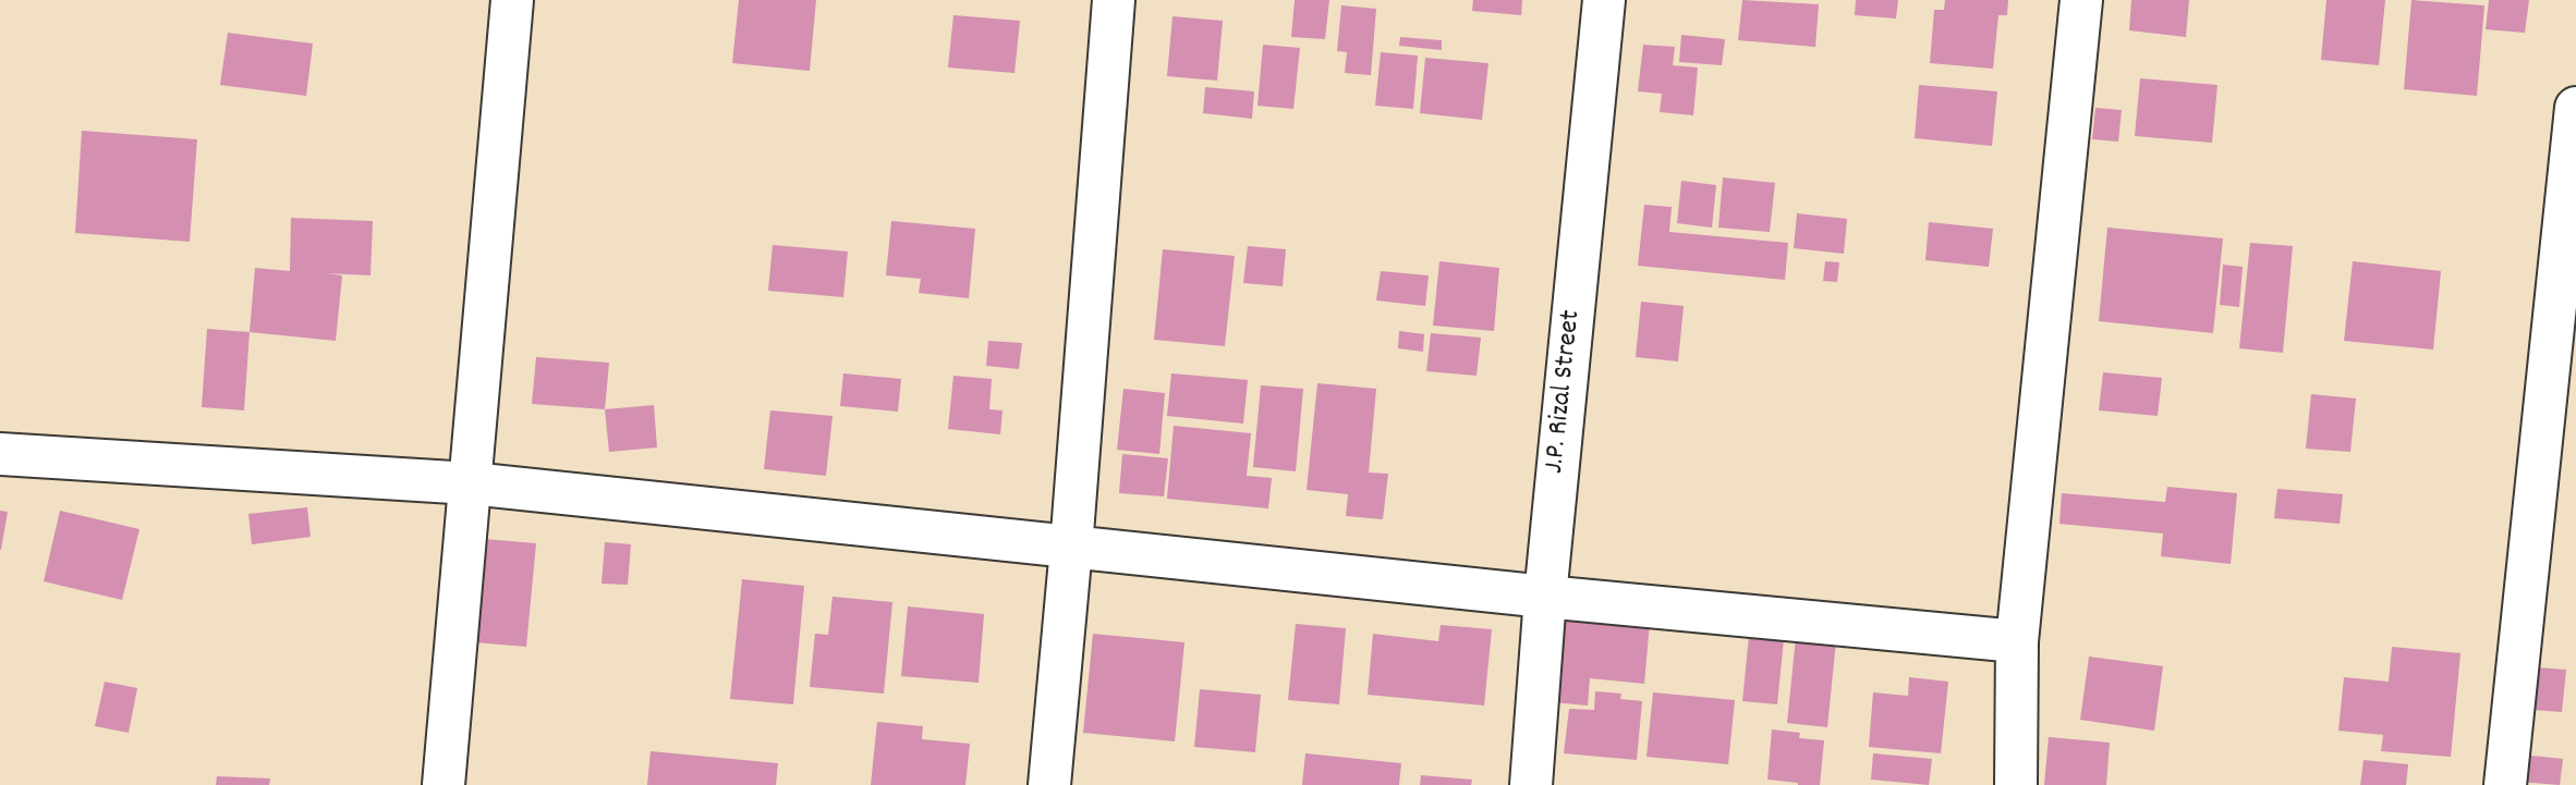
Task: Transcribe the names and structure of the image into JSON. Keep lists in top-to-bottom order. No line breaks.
{"streets":{"street":["J.P. Rizal Street"]}}
